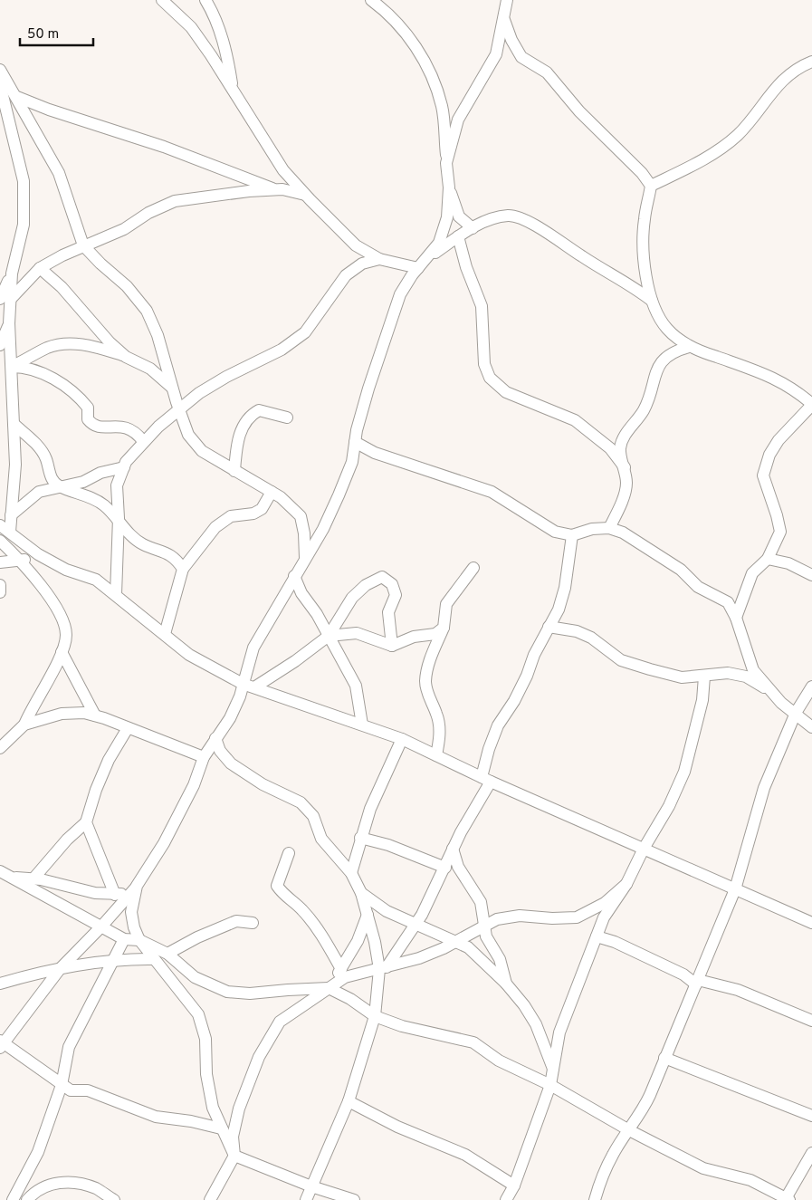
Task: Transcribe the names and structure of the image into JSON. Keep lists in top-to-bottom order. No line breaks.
{"scale_bar":"50 m"}
